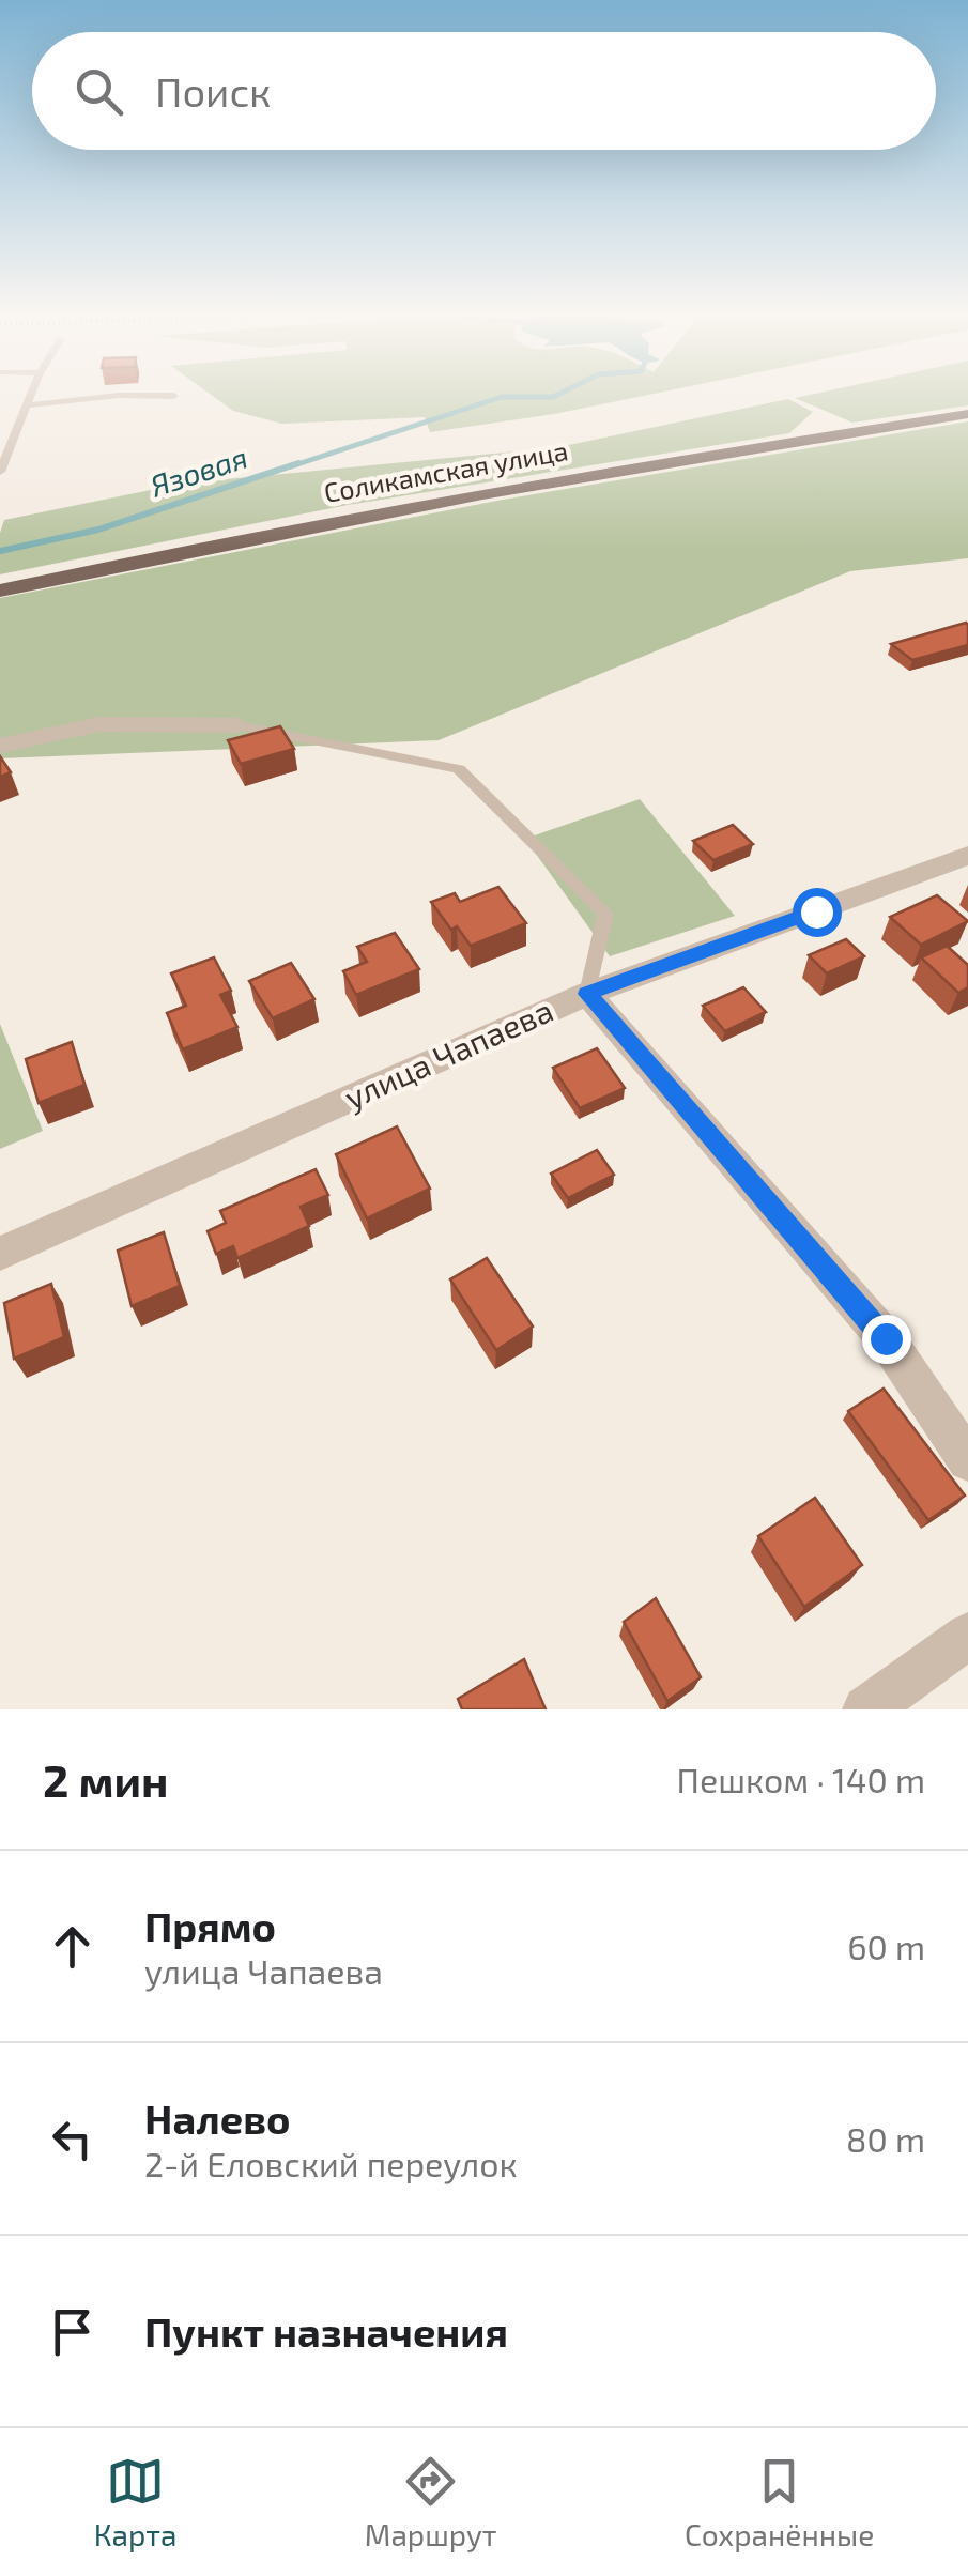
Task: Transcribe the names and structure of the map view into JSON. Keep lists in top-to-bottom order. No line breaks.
{"streets":{"main road":["Соликамская улица"],"street":["улица Чапаева"]},"water":["Язовая"],"page":{"search":"Поиск","heading":["2 мин","Пешком · 140 m"],"list":[["Прямо","улица Чапаева","60 m"],["Налево","2-й Еловский переулок","80 m"],"Пункт назначения"],"nav":["Карта","Маршрут","Сохранённые"]}}
